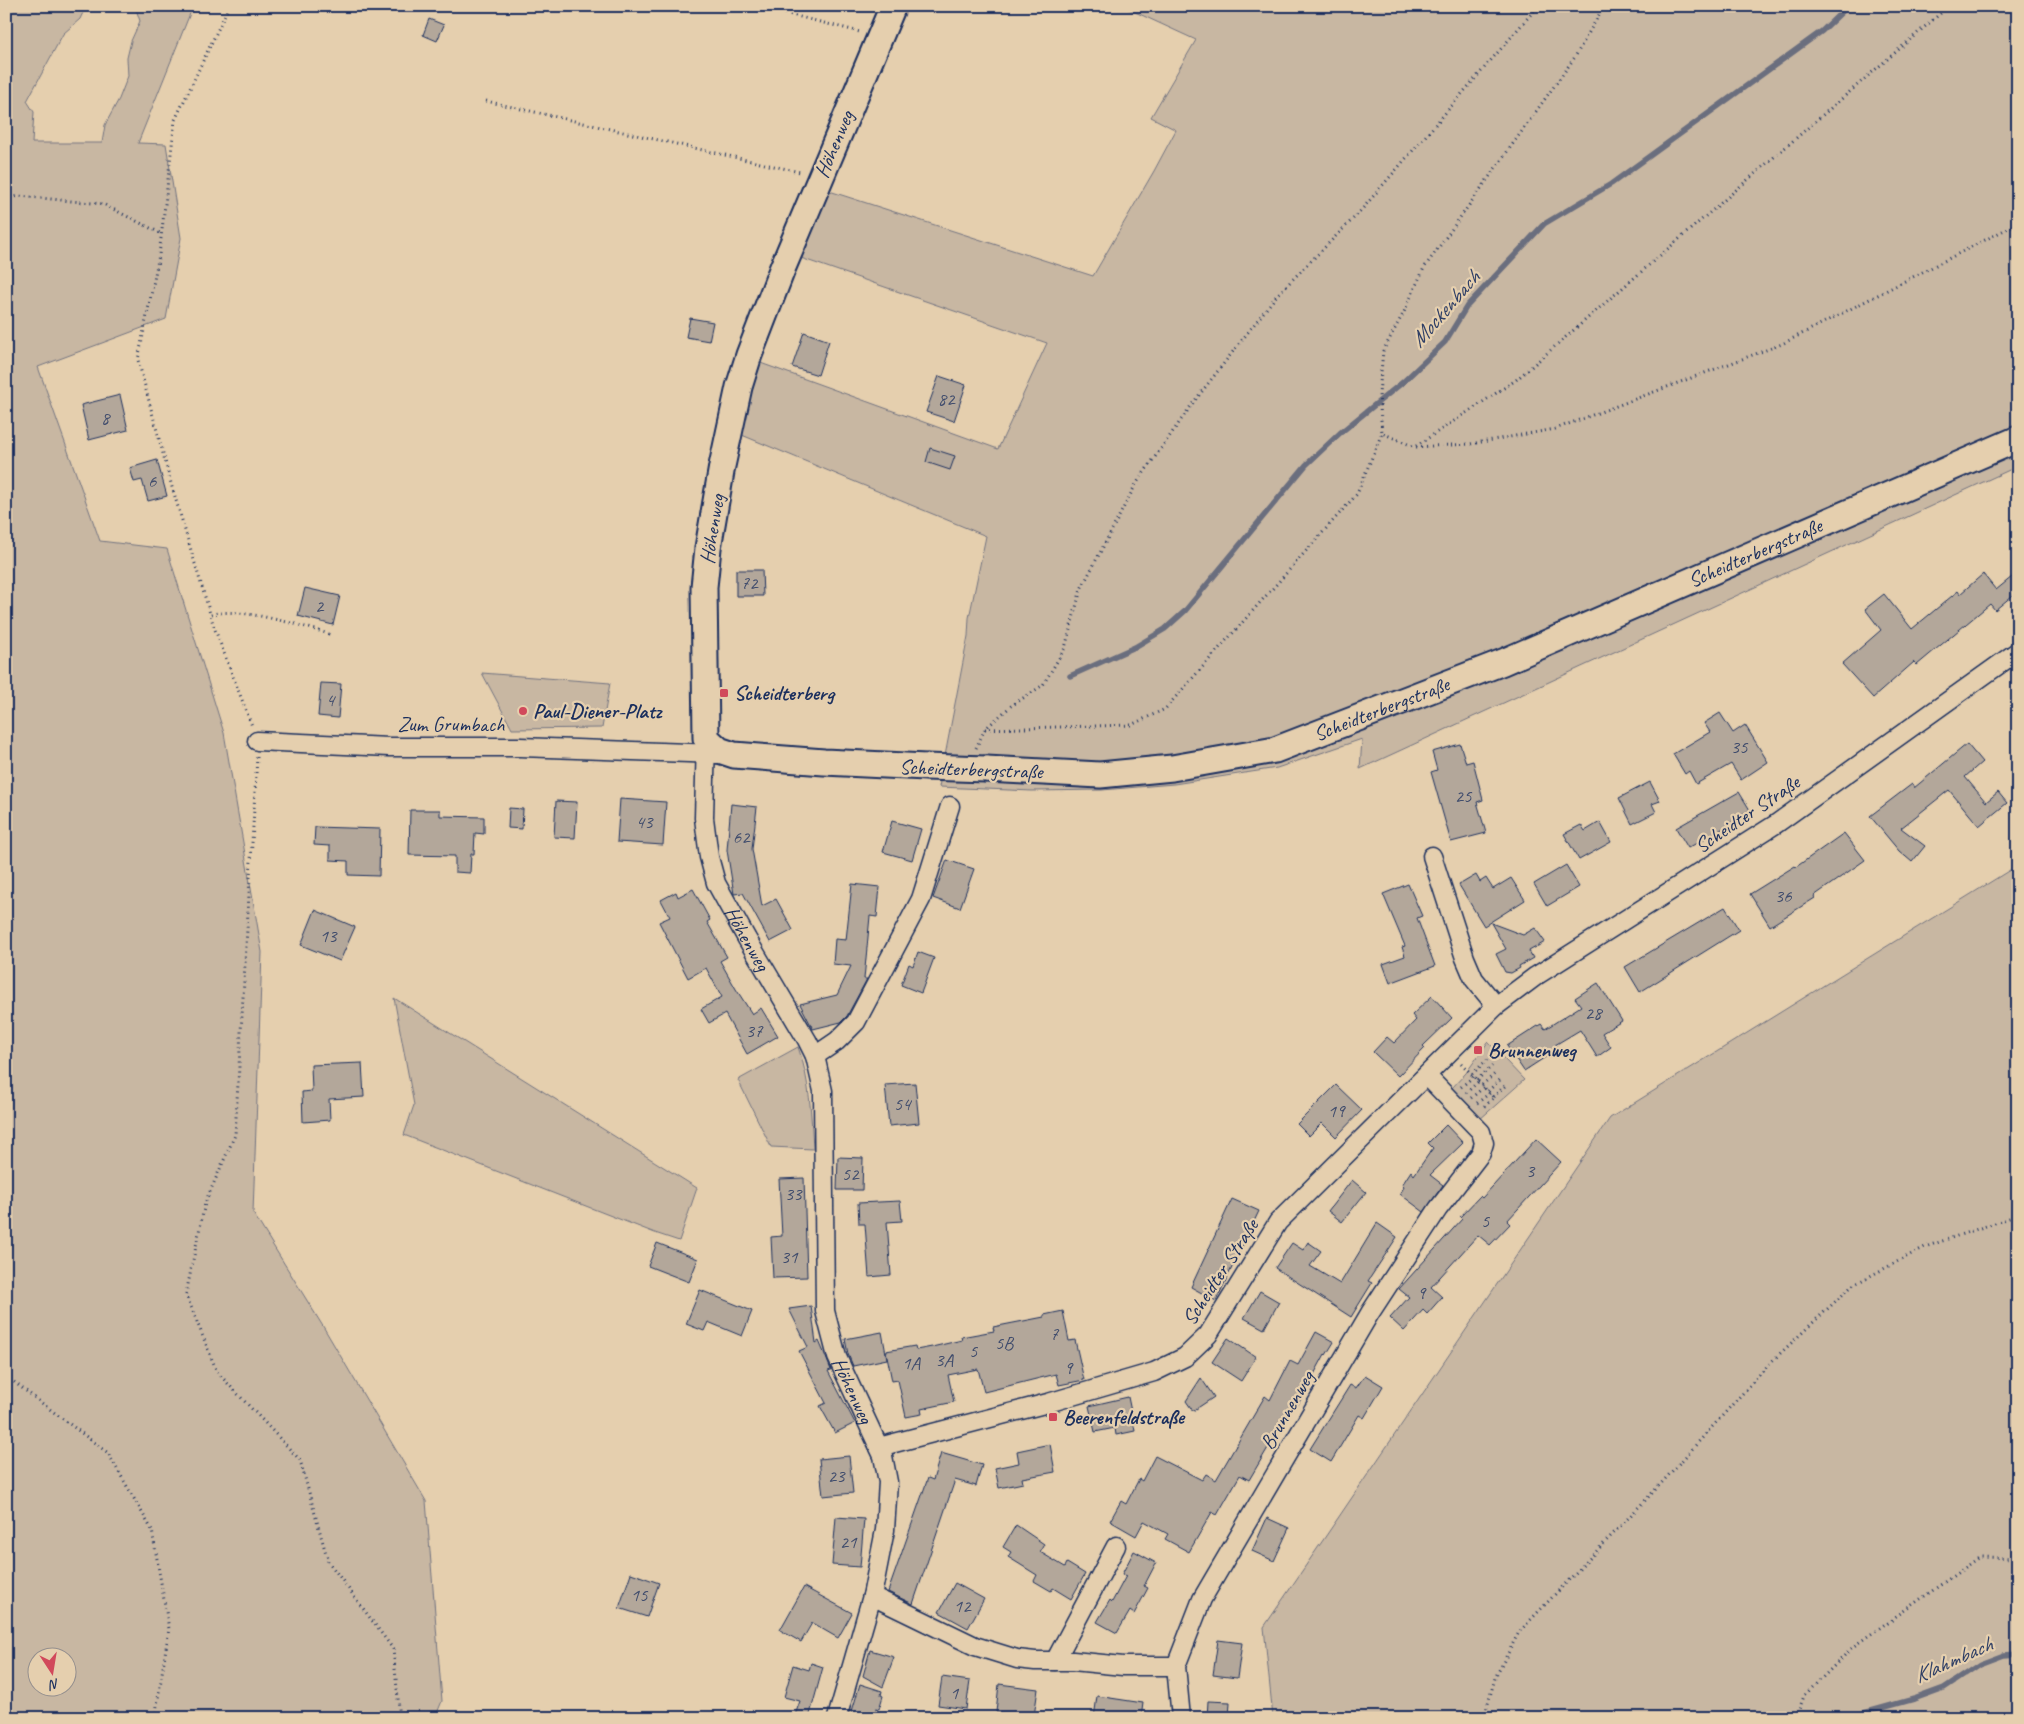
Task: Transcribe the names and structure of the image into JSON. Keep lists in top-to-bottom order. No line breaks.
{"streets":{"street":["Höhenweg","Scheidterbergstraße","Zum Grumbach","Scheidter Straße","Brunnenweg"]},"crossings":[["Höhenweg","Scheidterbergstraße"],["Höhenweg","Zum Grumbach"],["Höhenweg","Scheidter Straße"],["Scheidterbergstraße","Zum Grumbach"],["Scheidter Straße","Brunnenweg"]],"water":["Mockenbach","Klahmbach"],"places":{"transit":["Scheidterberg","Brunnenweg","Beerenfeldstraße"],"other":["Paul-Diener-Platz"]},"house_numbers":["82","8","6","72","2","4","35","25","43","62","36","13","28","37","54","19","3","52","33","5","31","9","7","5B","5","3A","1A","9","23","21","15","12","1"],"north":"bottom"}
